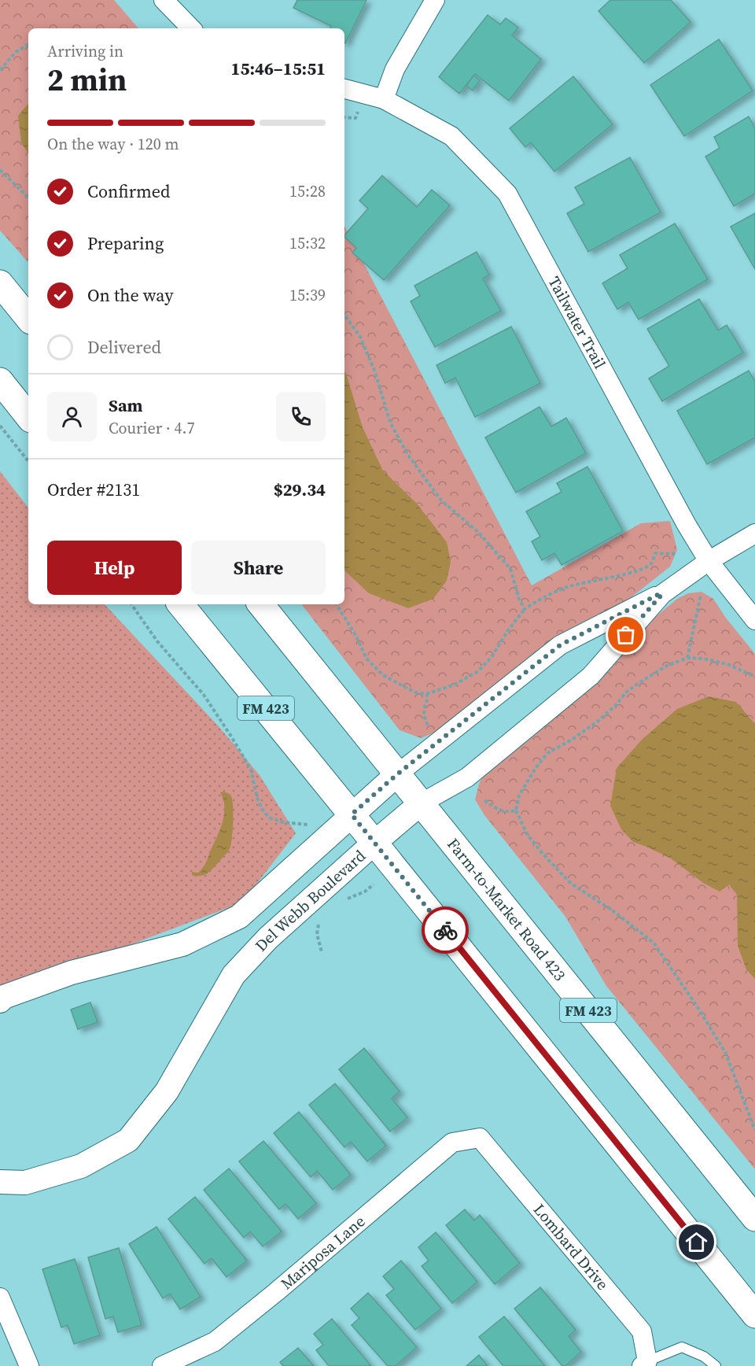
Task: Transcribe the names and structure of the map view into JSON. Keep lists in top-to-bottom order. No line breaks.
{"streets":{"main road":["FM 423","Farm-to-Market Road 423"],"street":["Tailwater Trail","Del Webb Boulevard","Lombard Drive","Mariposa Lane"]},"crossings":[["Tailwater Trail","Del Webb Boulevard"],["FM 423","Del Webb Boulevard"],["Del Webb Boulevard","Farm-to-Market Road 423"],["Lombard Drive","Mariposa Lane"]],"page":{"heading":["2 min","Arriving in","15:46–15:51"],"panel":["Sam","Courier · 4.7","Order #2131","$29.34"],"bar":"On the way · 120 m","list":[["Confirmed","15:28"],["Preparing","15:32"],["On the way","15:39"],"Delivered"],"buttons":["Help","Share"]}}
